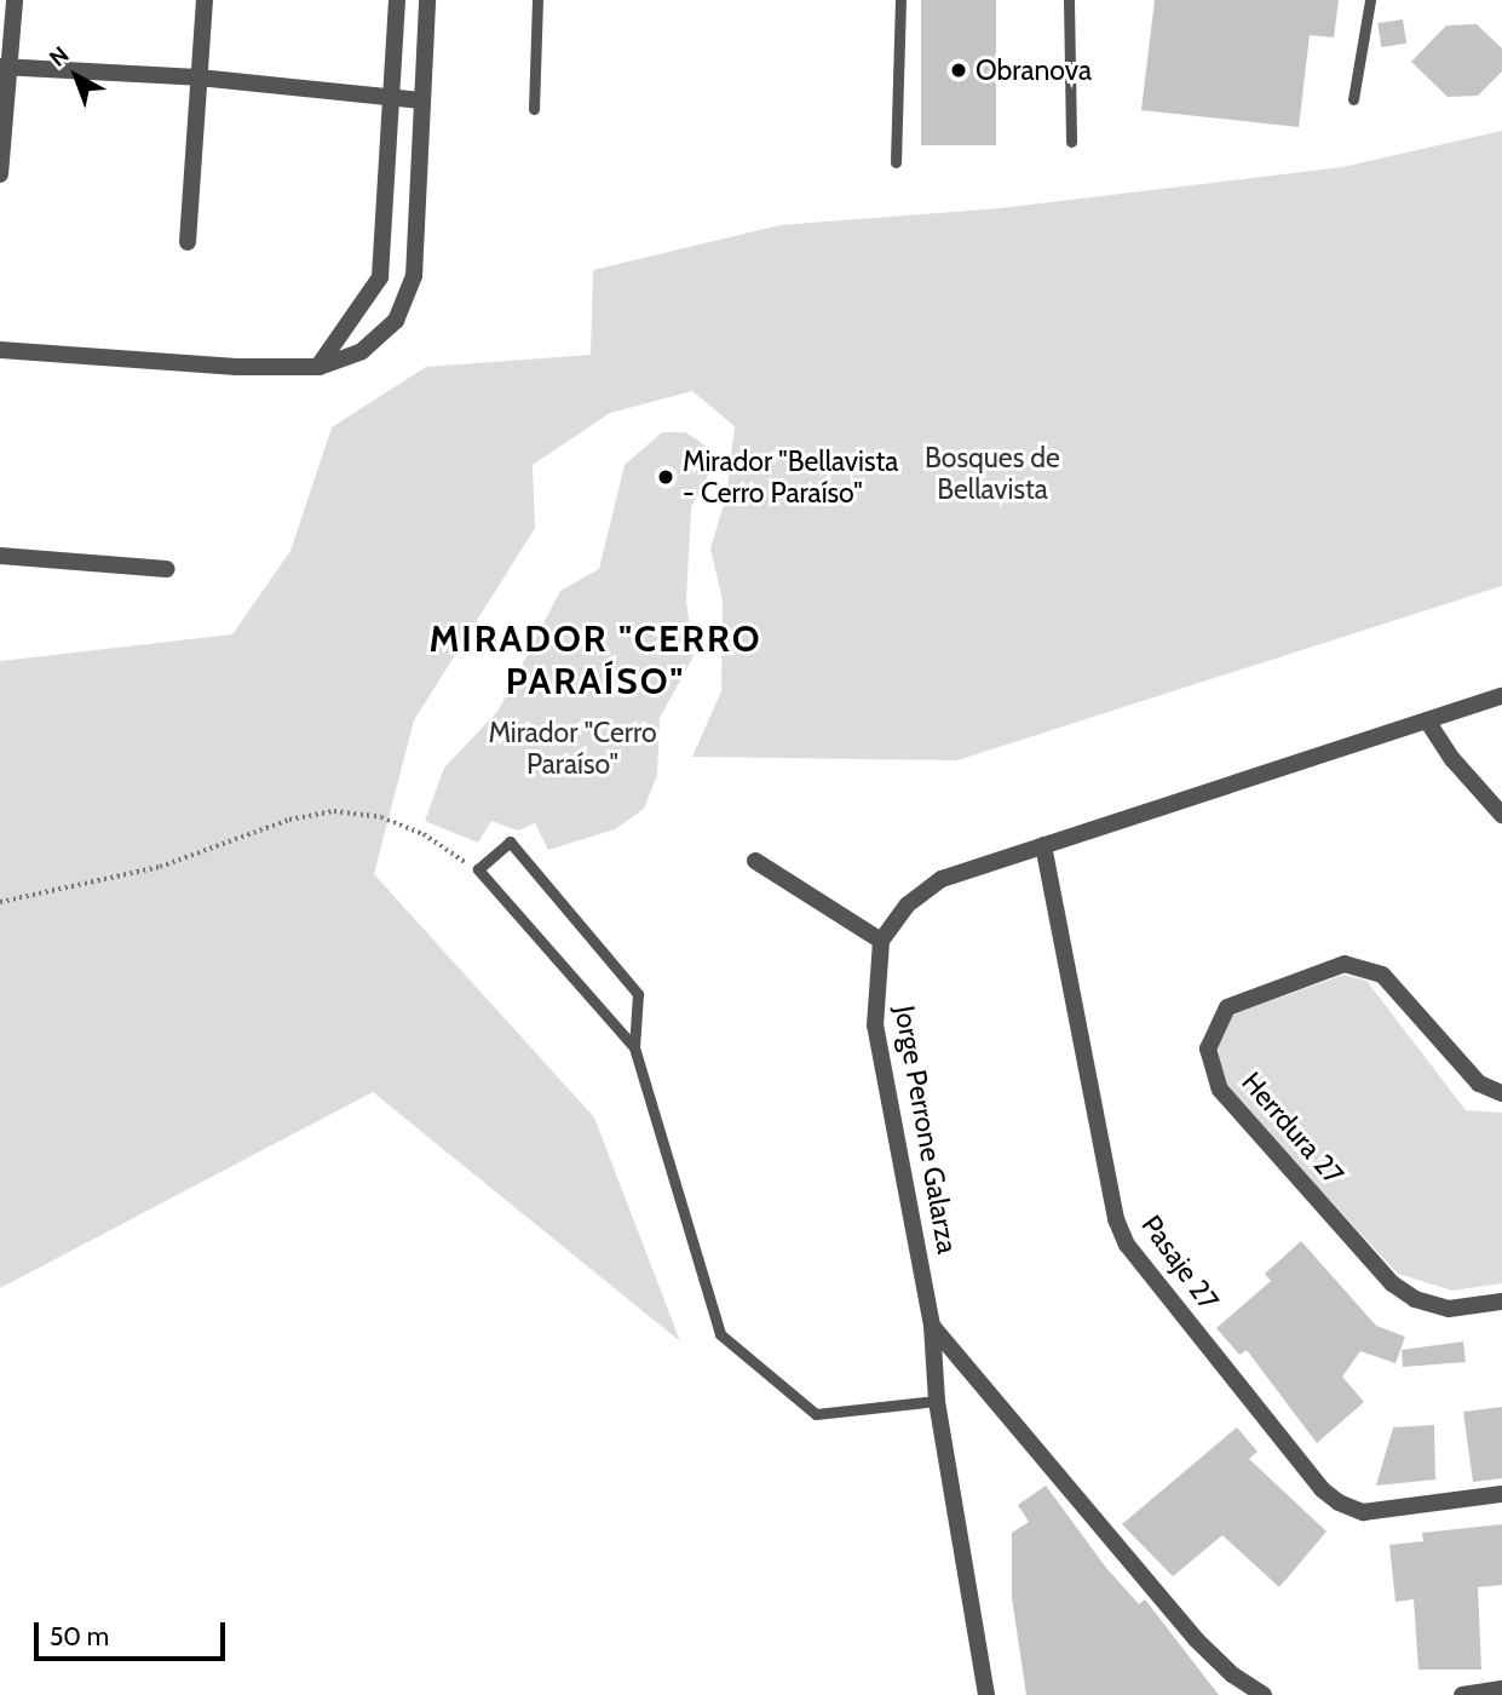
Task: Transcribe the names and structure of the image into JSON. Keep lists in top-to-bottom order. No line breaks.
{"streets":{"street":["Herrdura 27","Jorge Perrone Galarza","Pasaje 27"]},"districts":["MIRADOR \"CERRO PARAÍSO\""],"parks":["Bosques de Bellavista","Mirador \"Cerro Paraíso\""],"places":["Obranova","Mirador \"Bellavista - Cerro Paraíso\""],"scale_bar":"50 m","north":"top left"}
